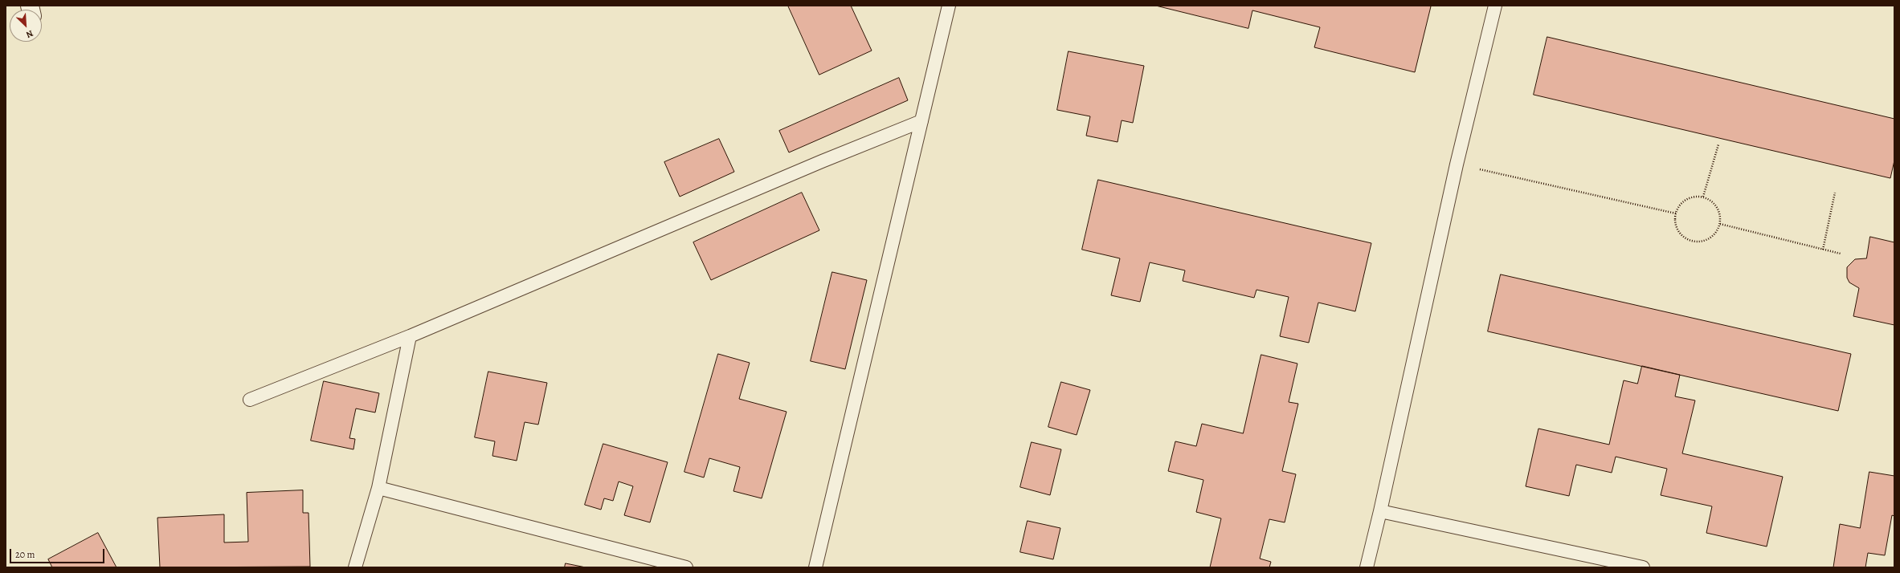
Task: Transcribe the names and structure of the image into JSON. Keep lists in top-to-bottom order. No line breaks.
{"scale_bar":"20 m","north":"bottom right"}
